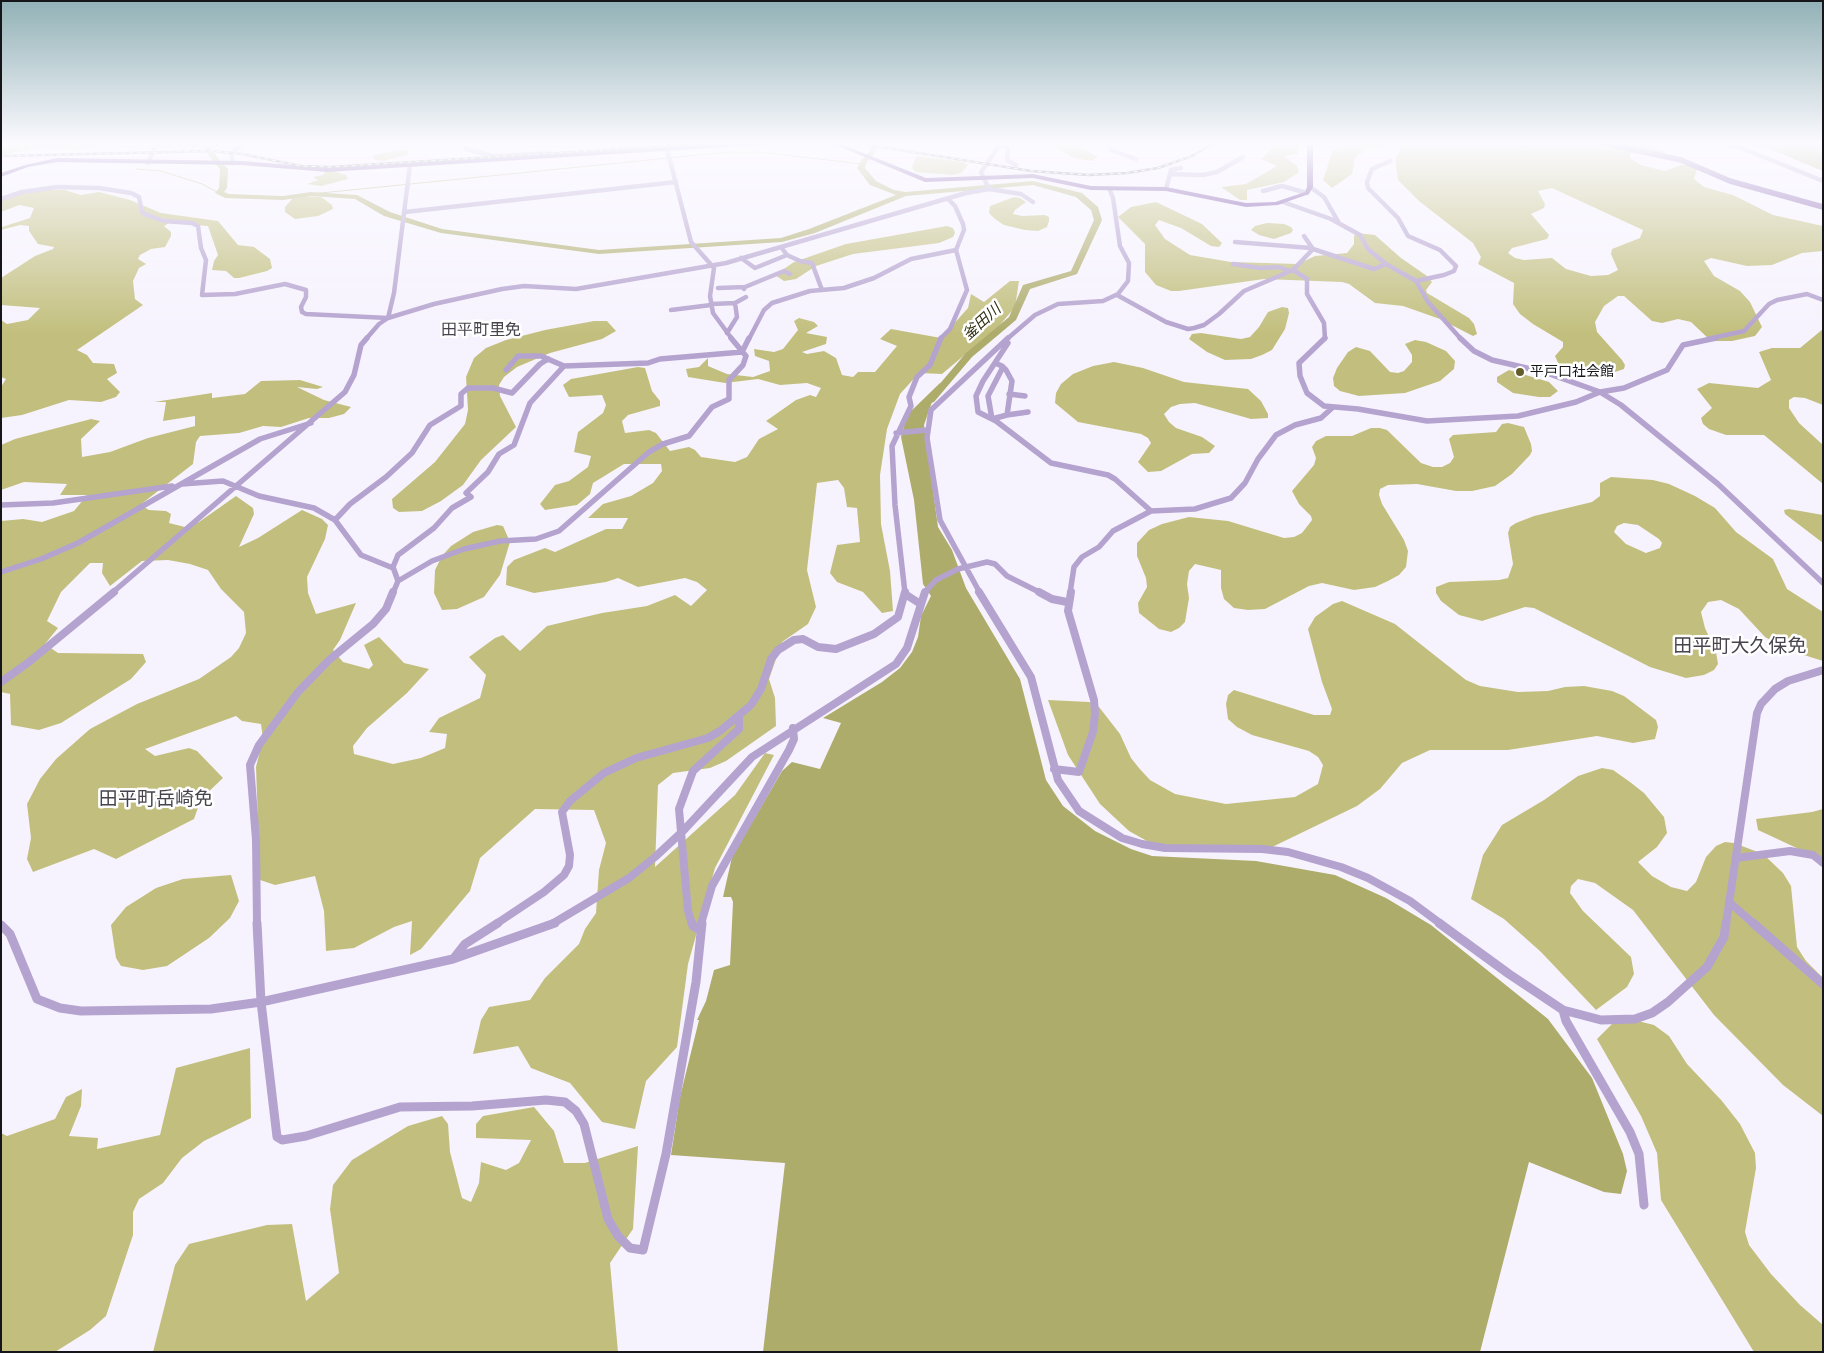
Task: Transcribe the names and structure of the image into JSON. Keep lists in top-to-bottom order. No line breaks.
{"districts":["田平町里免","田平町大久保免","田平町岳崎免"],"water":["釜田川"],"places":["平戸口社会館"]}
